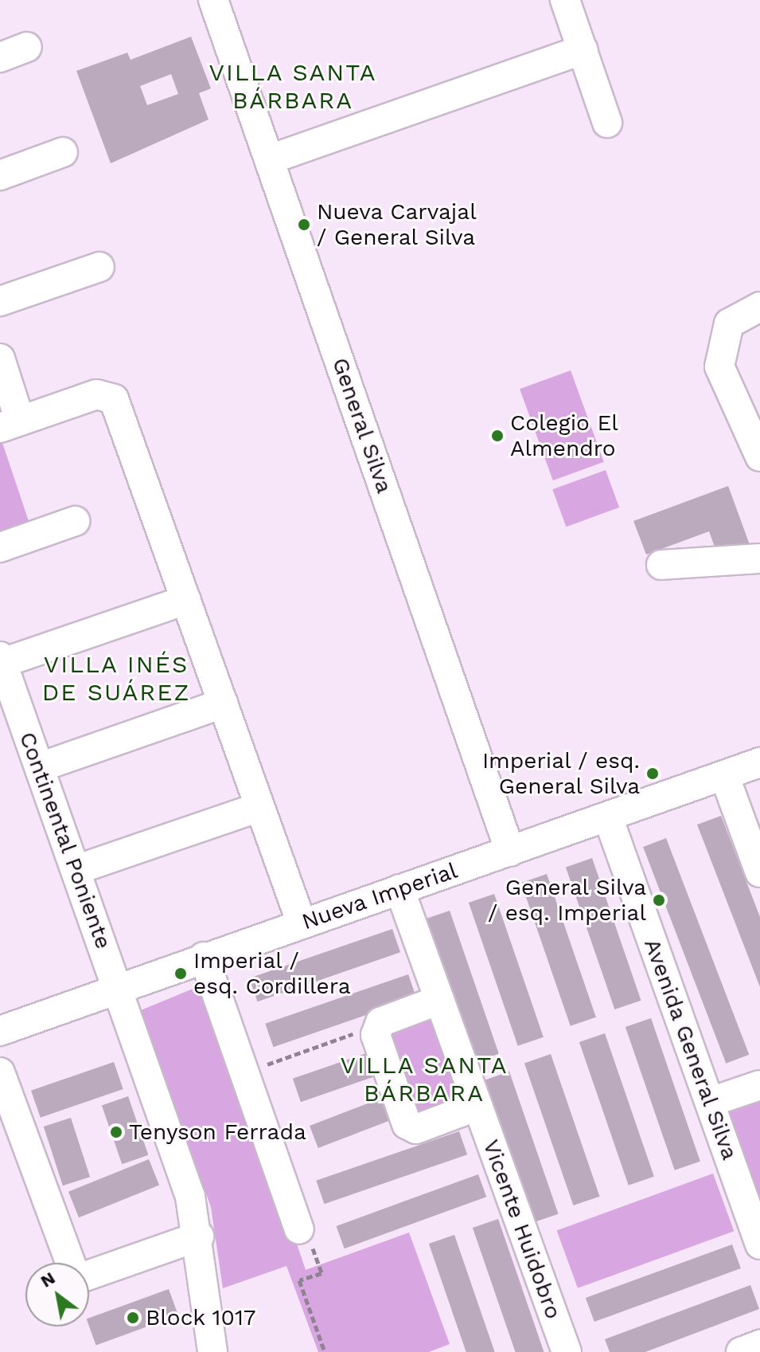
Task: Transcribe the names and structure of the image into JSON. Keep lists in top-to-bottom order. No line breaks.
{"streets":{"street":["General Silva","Continental Poniente","Nueva Imperial","Avenida General Silva","Vicente Huidobro"]},"crossings":[["General Silva","Nueva Imperial"],["Continental Poniente","Nueva Imperial"],["Nueva Imperial","Avenida General Silva"],["Nueva Imperial","Vicente Huidobro"]],"districts":["VILLA SANTA BÁRBARA","VILLA INÉS DE SUÁREZ","VILLA SANTA BÁRBARA"],"places":["Nueva Carvajal / General Silva","Colegio El Almendro","Imperial / esq. General Silva","General Silva / esq. Imperial","Imperial / esq. Cordillera","Tenyson Ferrada","Block 1017"],"north":"top left"}
